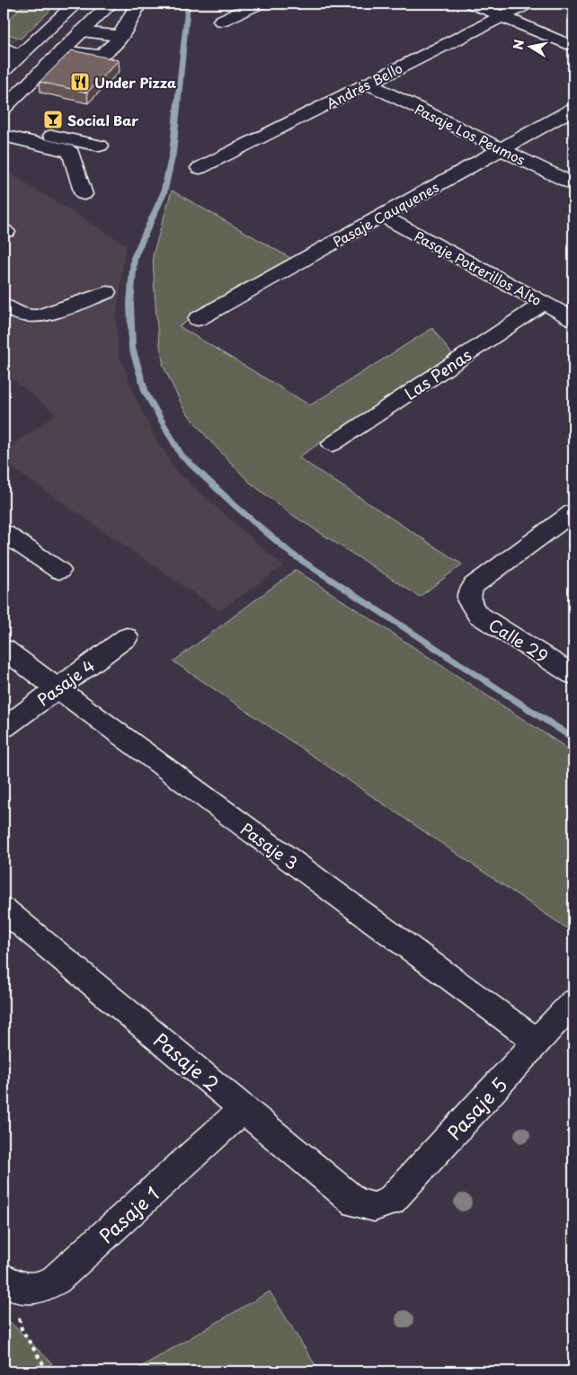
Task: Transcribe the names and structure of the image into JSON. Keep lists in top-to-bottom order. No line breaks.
{"streets":{"street":["Andrés Bello","Pasaje Los Peumos","Pasaje Cauquenes","Pasaje Potrerillos Alto","Las Penas","Calle 29","Pasaje 4","Pasaje 3","Pasaje 2","Pasaje 5","Pasaje 1"]},"crossings":[["Andrés Bello","Pasaje Los Peumos"],["Pasaje Los Peumos","Pasaje Cauquenes"],["Pasaje Cauquenes","Pasaje Potrerillos Alto"],["Pasaje Potrerillos Alto","Las Penas"],["Pasaje 4","Pasaje 3"],["Pasaje 3","Pasaje 5"],["Pasaje 2","Pasaje 5"],["Pasaje 2","Pasaje 1"]],"places":{"restaurant":["Under Pizza"],"bar":["Social Bar"]},"north":"left"}
